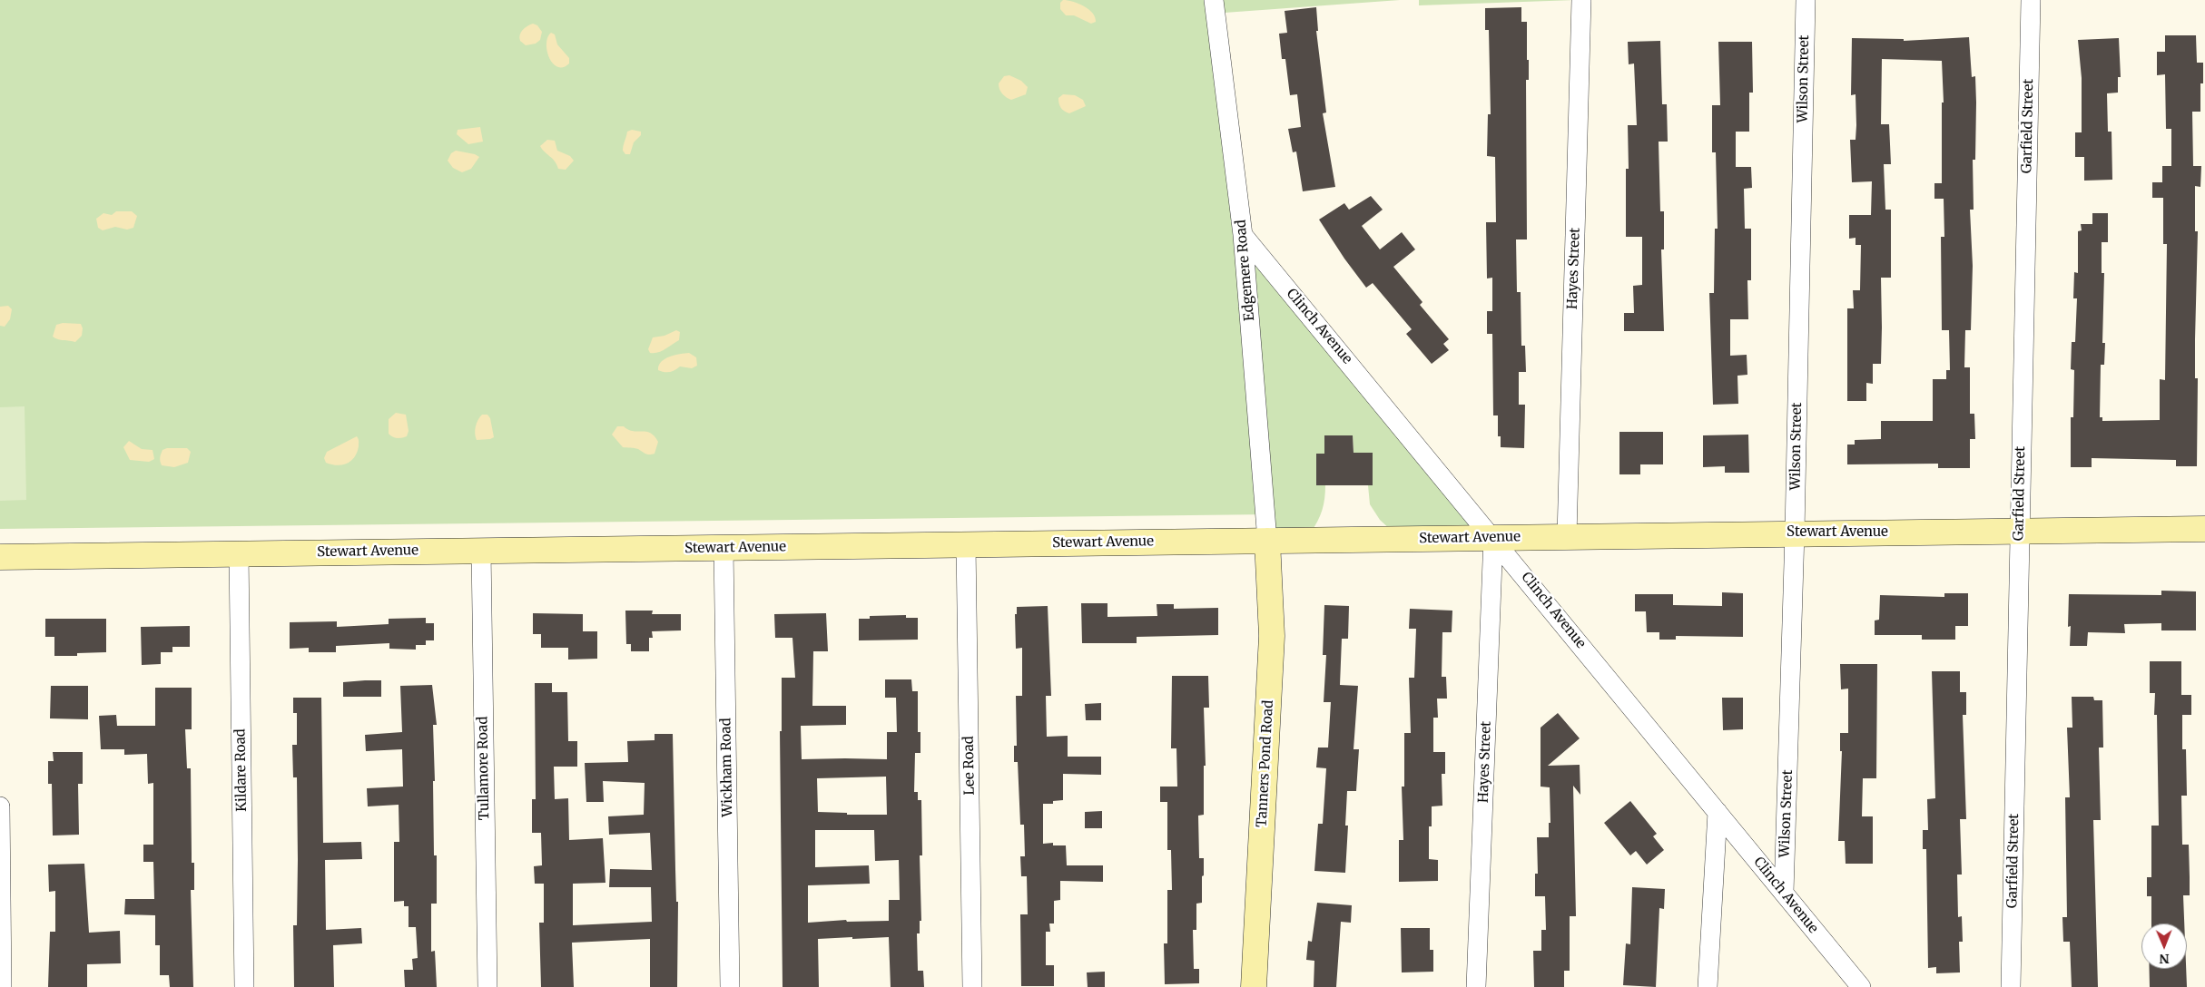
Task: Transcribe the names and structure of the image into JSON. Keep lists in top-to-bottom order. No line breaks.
{"streets":{"main road":["Stewart Avenue","Tanners Pond Road"],"street":["Wilson Street","Garfield Street","Hayes Street","Edgemere Road","Clinch Avenue","Lee Road","Wickham Road","Tullamore Road","Kildare Road"]},"crossings":[["Wilson Street","Clinch Avenue"],["Wilson Street","Stewart Avenue"],["Garfield Street","Stewart Avenue"],["Hayes Street","Clinch Avenue"],["Hayes Street","Stewart Avenue"],["Edgemere Road","Clinch Avenue"],["Edgemere Road","Stewart Avenue"],["Edgemere Road","Tanners Pond Road"],["Clinch Avenue","Stewart Avenue"],["Stewart Avenue","Tanners Pond Road"],["Stewart Avenue","Lee Road"],["Stewart Avenue","Wickham Road"],["Stewart Avenue","Tullamore Road"],["Stewart Avenue","Kildare Road"]],"north":"bottom"}
